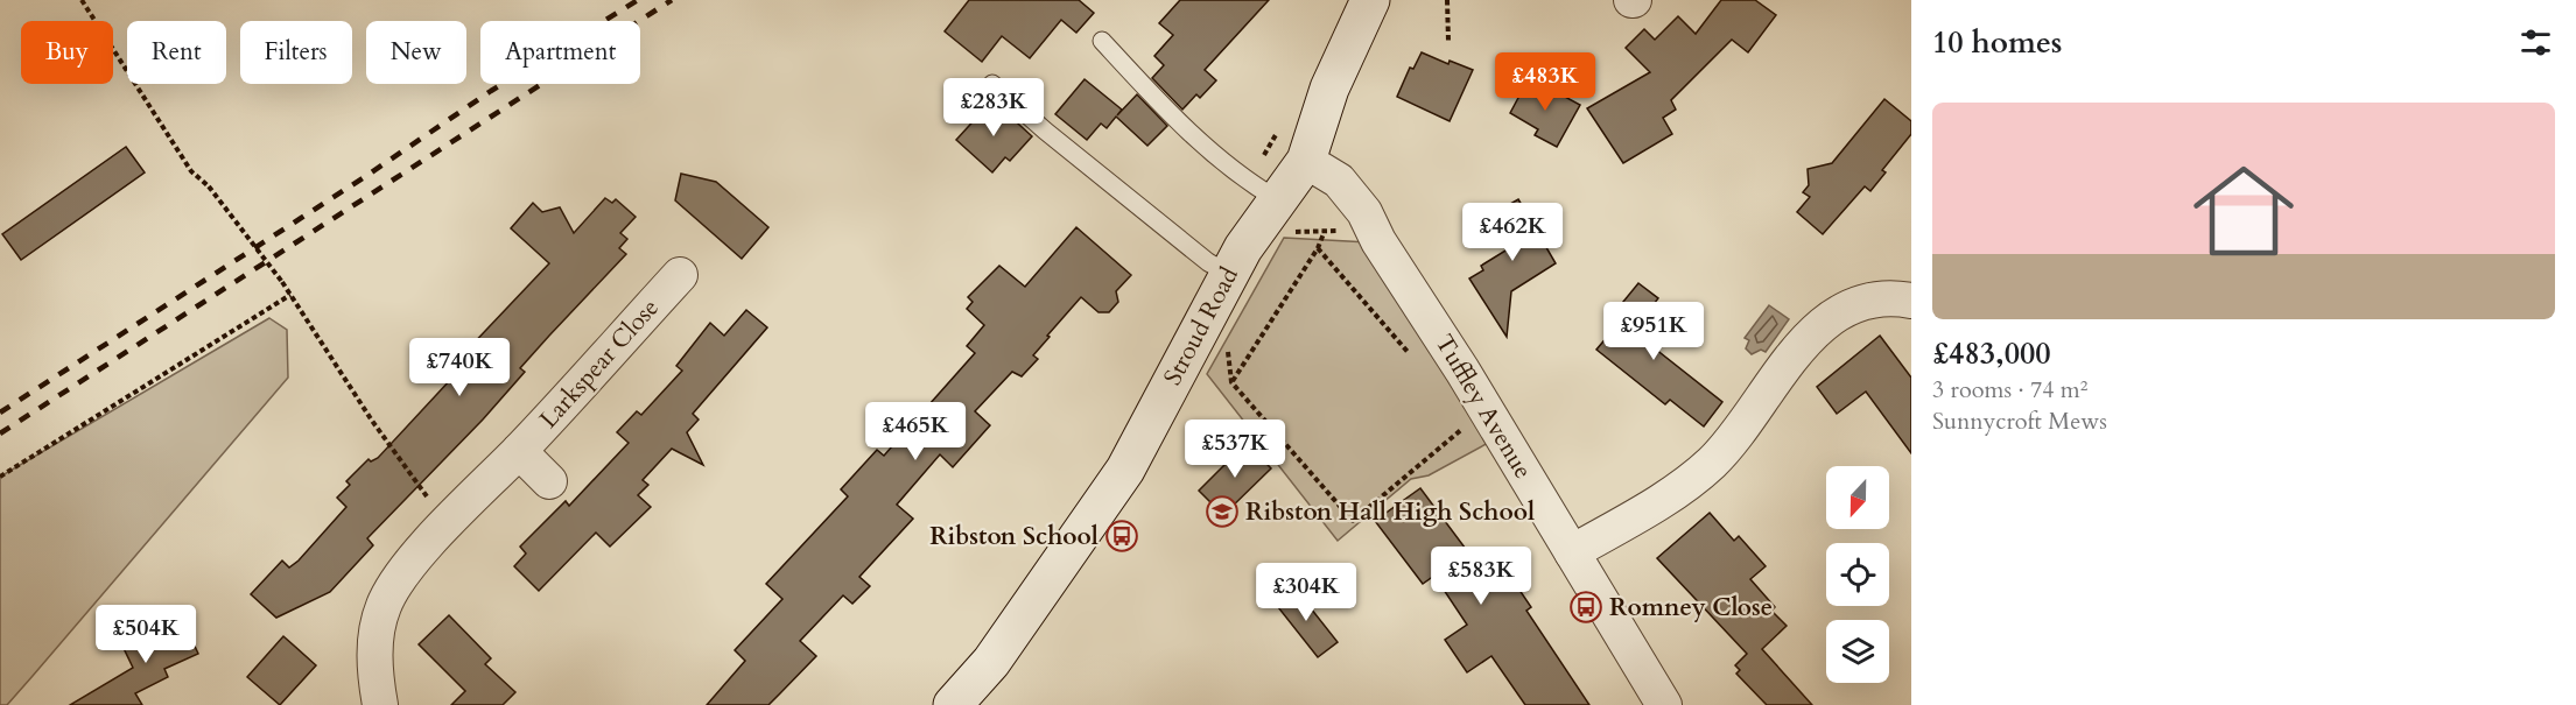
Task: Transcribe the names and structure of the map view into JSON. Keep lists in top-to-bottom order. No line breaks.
{"streets":{"main road":["Stroud Road"],"street":["Larkspear Close","Tuffley Avenue"]},"crossings":[["Stroud Road","Tuffley Avenue"]],"places":{"school or university":["Ribston Hall High School"],"bus stop":["Ribston School","Romney Close"]},"north":"bottom","page":{"heading":"10 homes","chip":["Buy","Rent","Filters","New","Apartment"],"price":["£483K","£283K","£462K","£951K","£740K","£465K","£537K","£583K","£304K","£504K"],"list":[{"name":"£483,000","note":"3 rooms · 74 m² · Sunnycroft Mews"}]}}
